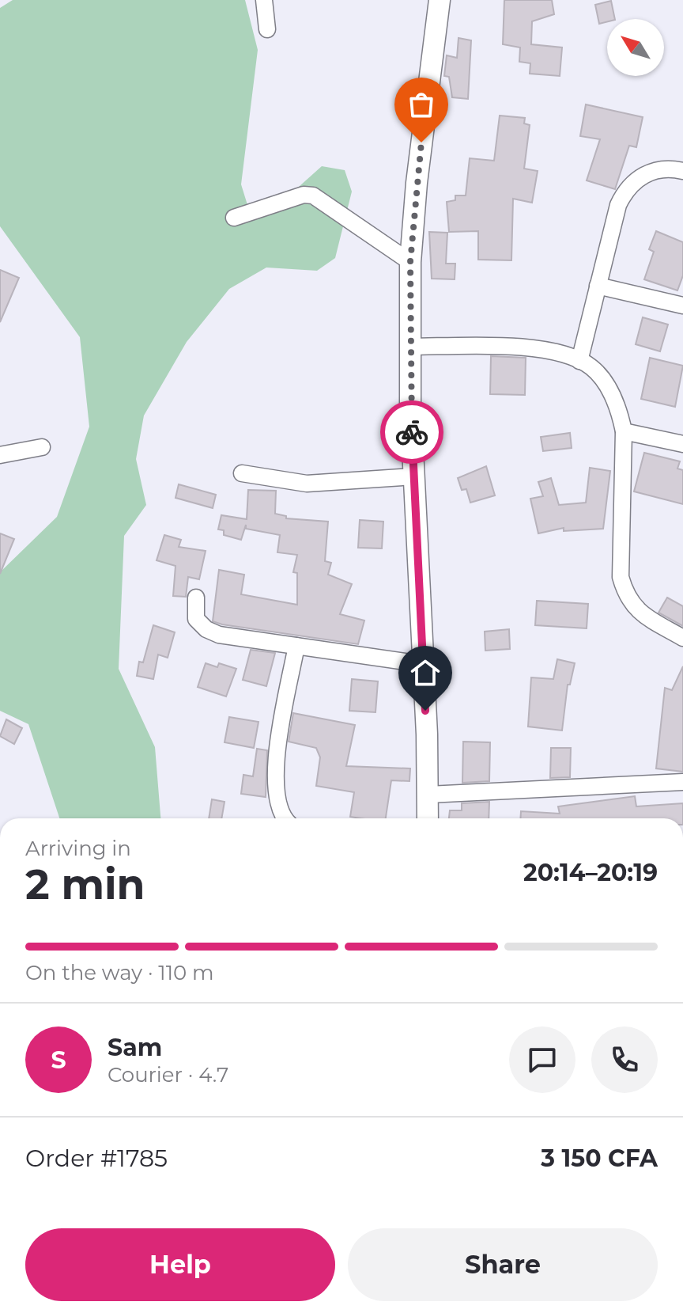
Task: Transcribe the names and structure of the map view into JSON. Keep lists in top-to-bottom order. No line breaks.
{"north":"top left","page":{"heading":["2 min","Arriving in","20:14–20:19"],"panel":["Sam","Courier · 4.7","Order #1785","3 150 CFA"],"bar":"On the way · 110 m","round":"S","buttons":["Help","Share"]}}
